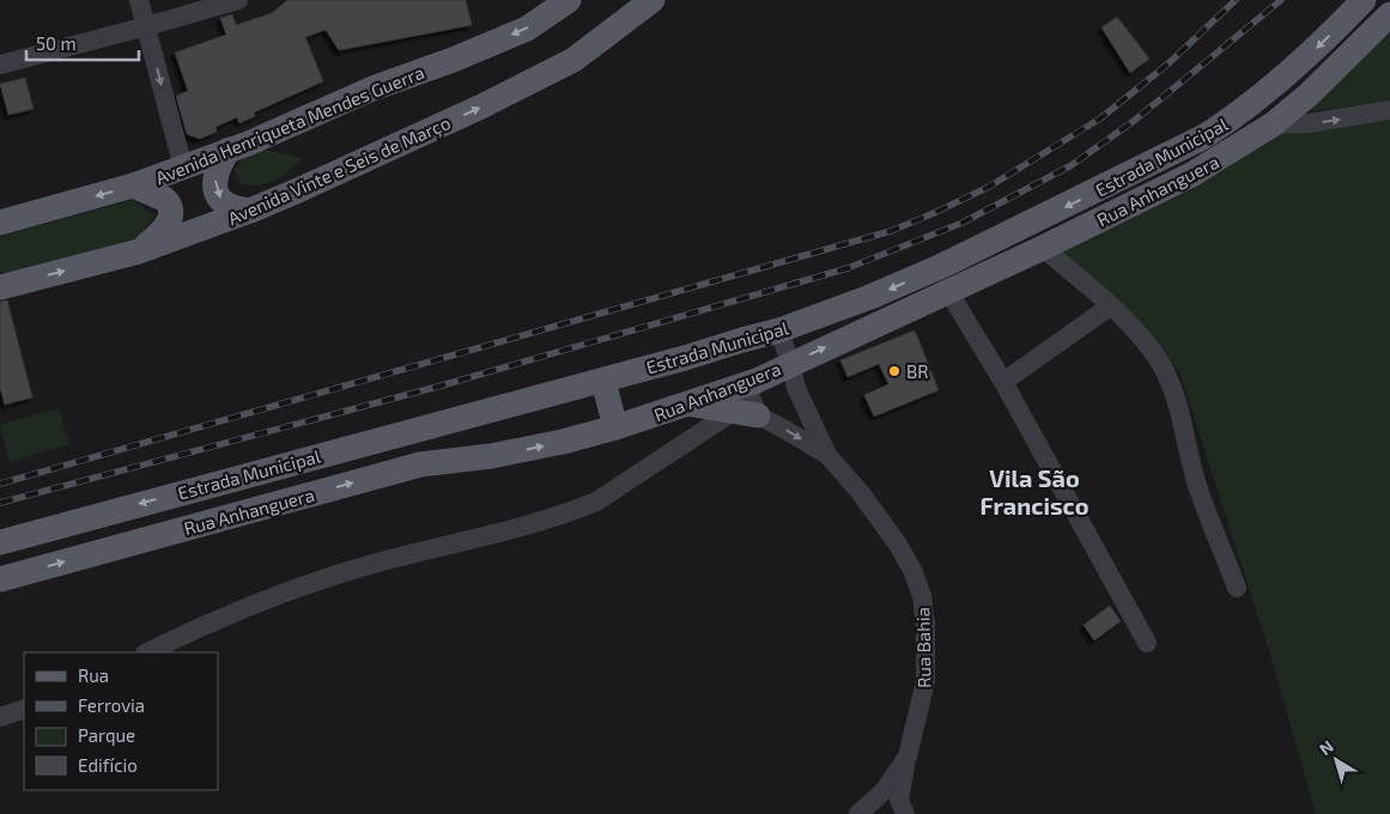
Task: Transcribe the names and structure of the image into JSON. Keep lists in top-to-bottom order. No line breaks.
{"streets":{"main road":["Avenida Henriqueta Mendes Guerra","Estrada Municipal","Avenida Vinte e Seis de Março","Rua Anhanguera"],"street":["Rua Bahia"]},"one_way":["Avenida Henriqueta Mendes Guerra","Estrada Municipal","Avenida Vinte e Seis de Março","Rua Anhanguera"],"districts":["Vila São Francisco"],"places":["BR"],"legend":["Rua","Ferrovia","Parque","Edifício"],"scale_bar":"50 m","north":"top left"}
